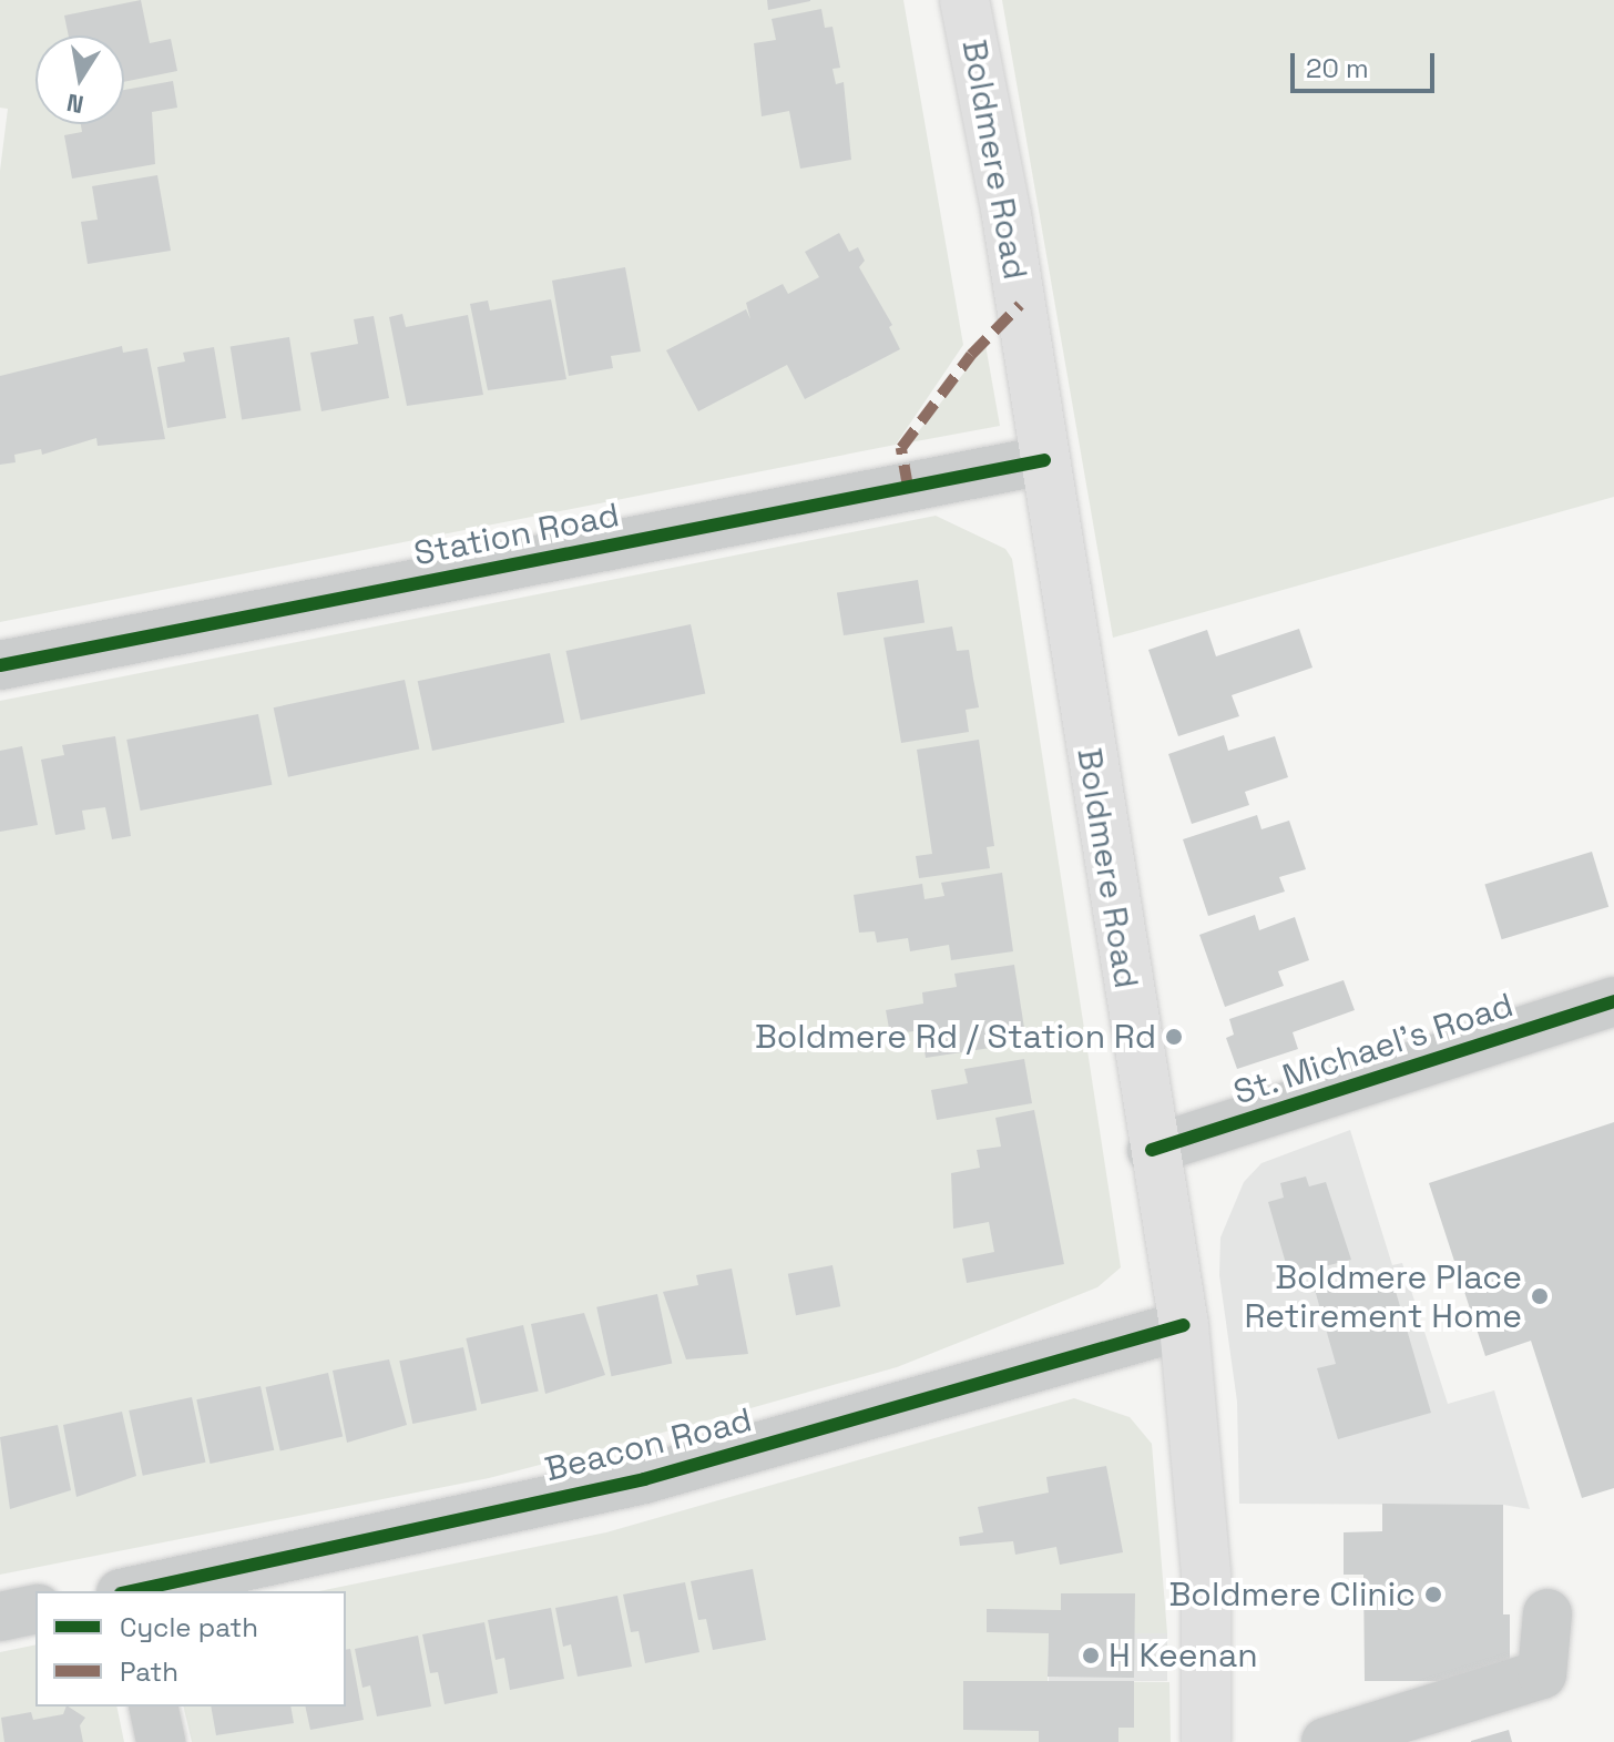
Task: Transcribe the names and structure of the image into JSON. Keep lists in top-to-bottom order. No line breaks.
{"streets":{"main road":["Boldmere Road"],"street":["Station Road","St. Michael's Road","Beacon Road"]},"crossings":[["Boldmere Road","Station Road"],["Boldmere Road","St. Michael's Road"],["Boldmere Road","Beacon Road"]],"places":["Boldmere Rd / Station Rd","Boldmere Place Retirement Home","Boldmere Clinic","H Keenan"],"legend":["Cycle path","Path"],"scale_bar":"20 m","north":"bottom"}
